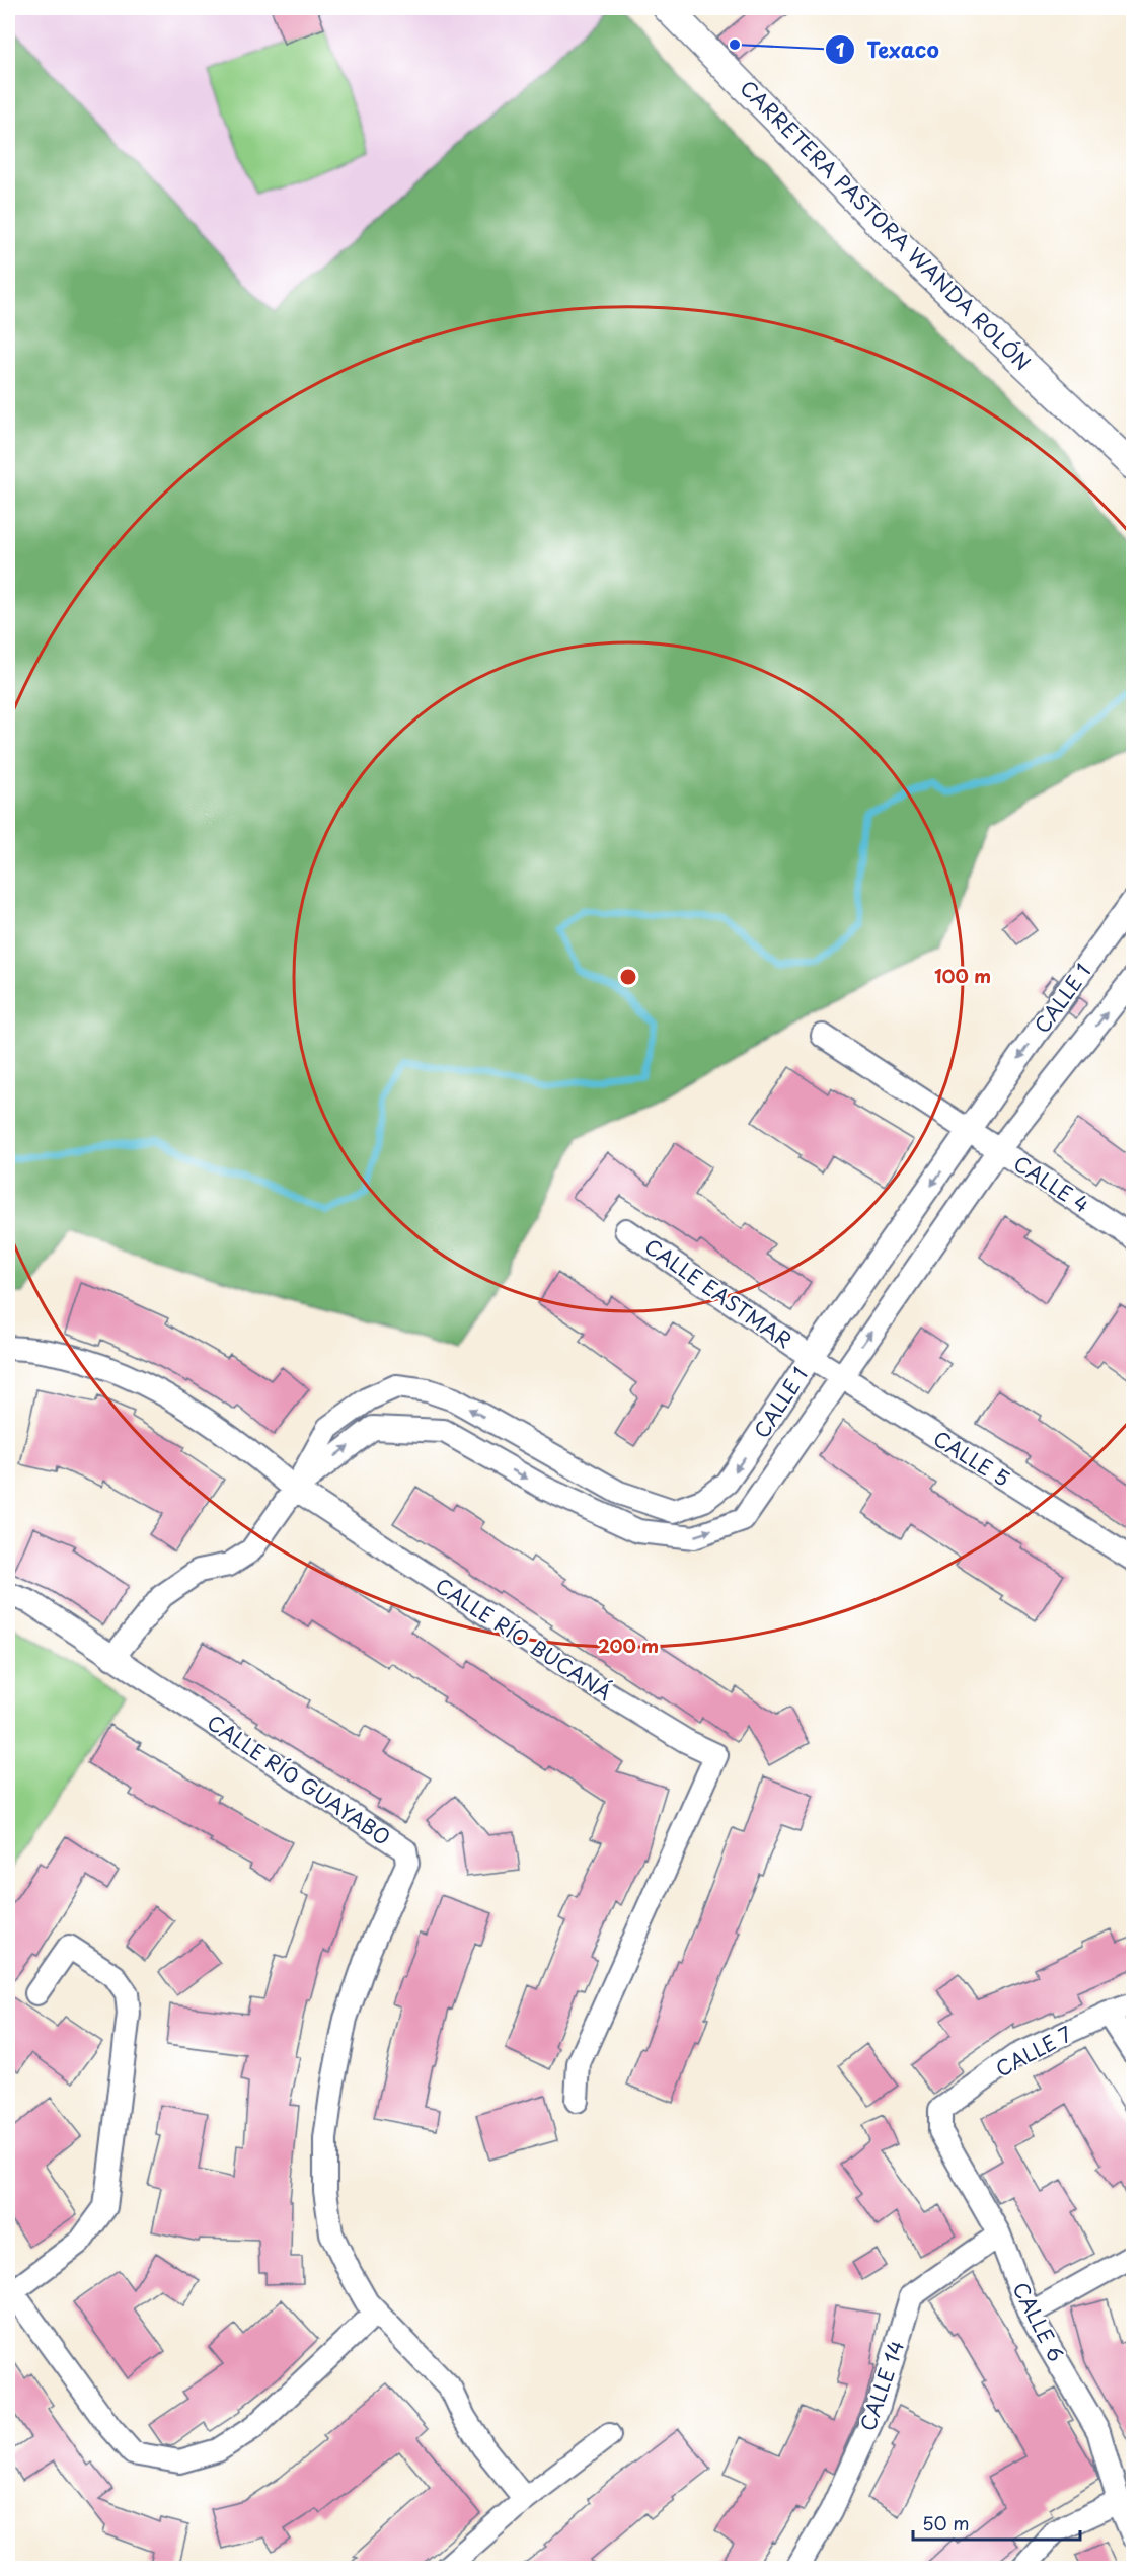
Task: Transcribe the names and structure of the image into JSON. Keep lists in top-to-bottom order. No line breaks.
{"streets":{"street":["CARRETERA PASTORA WANDA ROLÓN","CALLE 1","CALLE 4","CALLE EASTMAR","CALLE 5","CALLE RÍO BUCANÁ","CALLE RÍO GUAYABO","CALLE 7","CALLE 6","CALLE 14"]},"crossings":[["CALLE 1","CALLE 4"],["CALLE 1","CALLE EASTMAR"],["CALLE 1","CALLE 5"],["CALLE 1","CALLE RÍO BUCANÁ"],["CALLE 1","CALLE RÍO GUAYABO"],["CALLE EASTMAR","CALLE 5"],["CALLE 7","CALLE 6"],["CALLE 6","CALLE 14"]],"places":["Texaco"],"scale_bar":"50 m","rings":["100 m","200 m"]}
